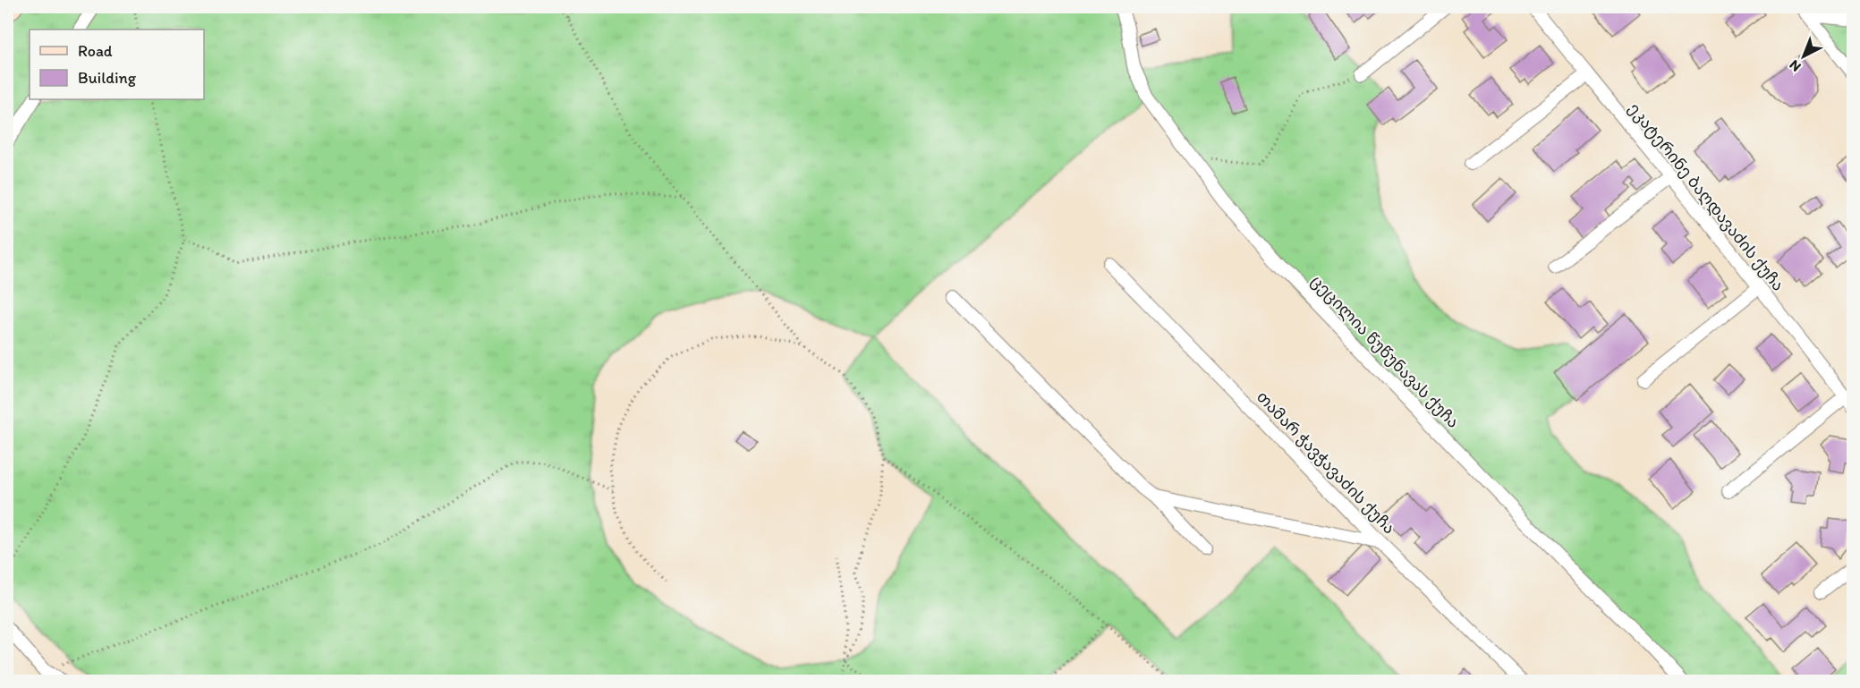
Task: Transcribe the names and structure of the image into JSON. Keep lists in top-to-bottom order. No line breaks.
{"streets":{"street":["ეკატერინე ბაღდავაძის ქუჩა","ცეცილია წუწუნავას ქუჩა","თამარ ჭავჭავაძის ქუჩა"]},"legend":["Road","Building"],"north":"bottom left"}
